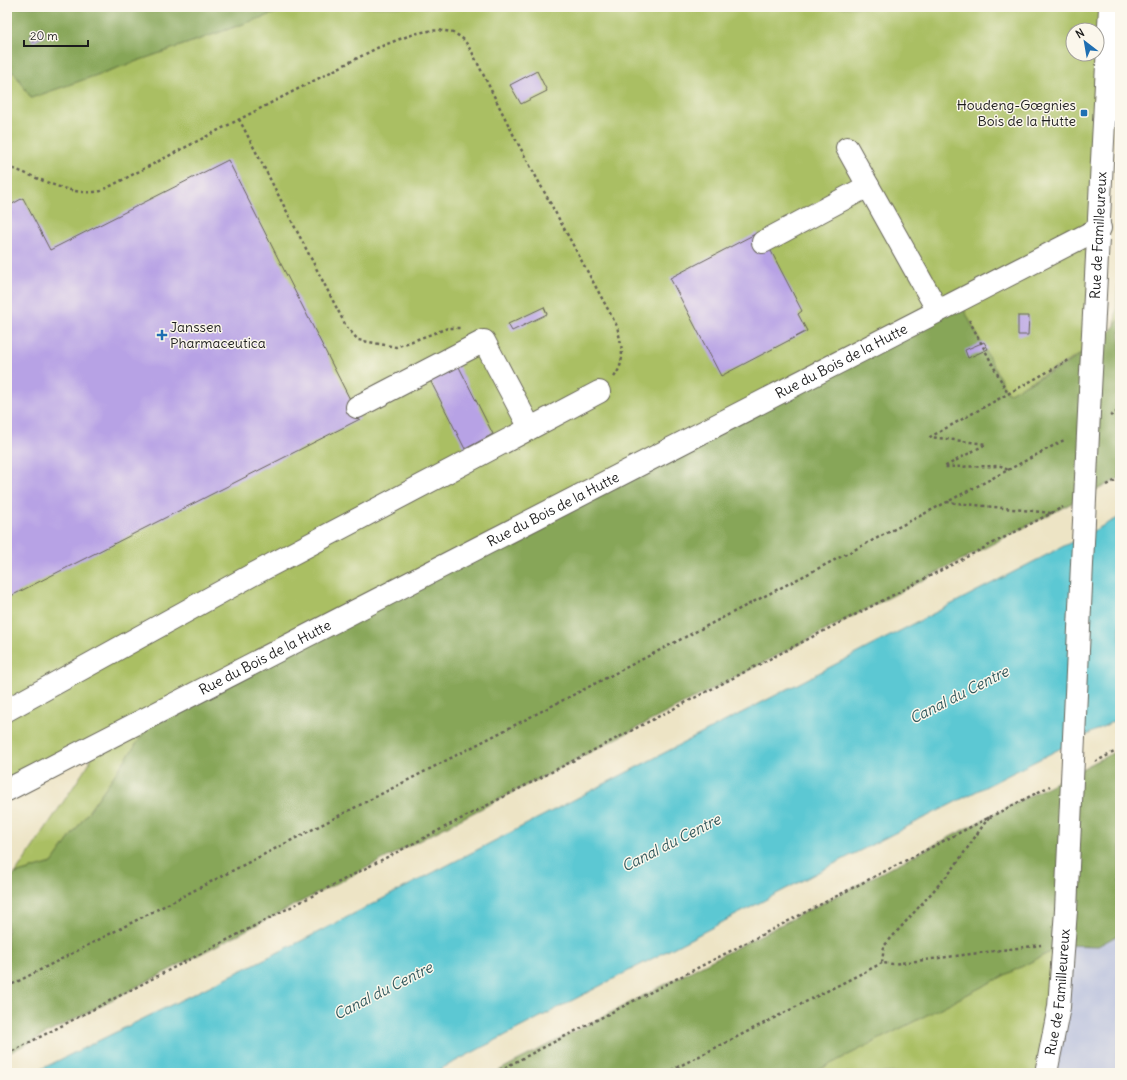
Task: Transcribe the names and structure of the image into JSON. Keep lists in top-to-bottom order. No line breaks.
{"streets":{"street":["Rue de Familleureux","Rue du Bois de la Hutte"]},"crossings":[["Rue de Familleureux","Rue du Bois de la Hutte"]],"water":["Canal du Centre"],"places":{"transit":["Houdeng-Gœgnies Bois de la Hutte"],"health":["Janssen Pharmaceutica"]},"scale_bar":"20 m","north":"top left"}
